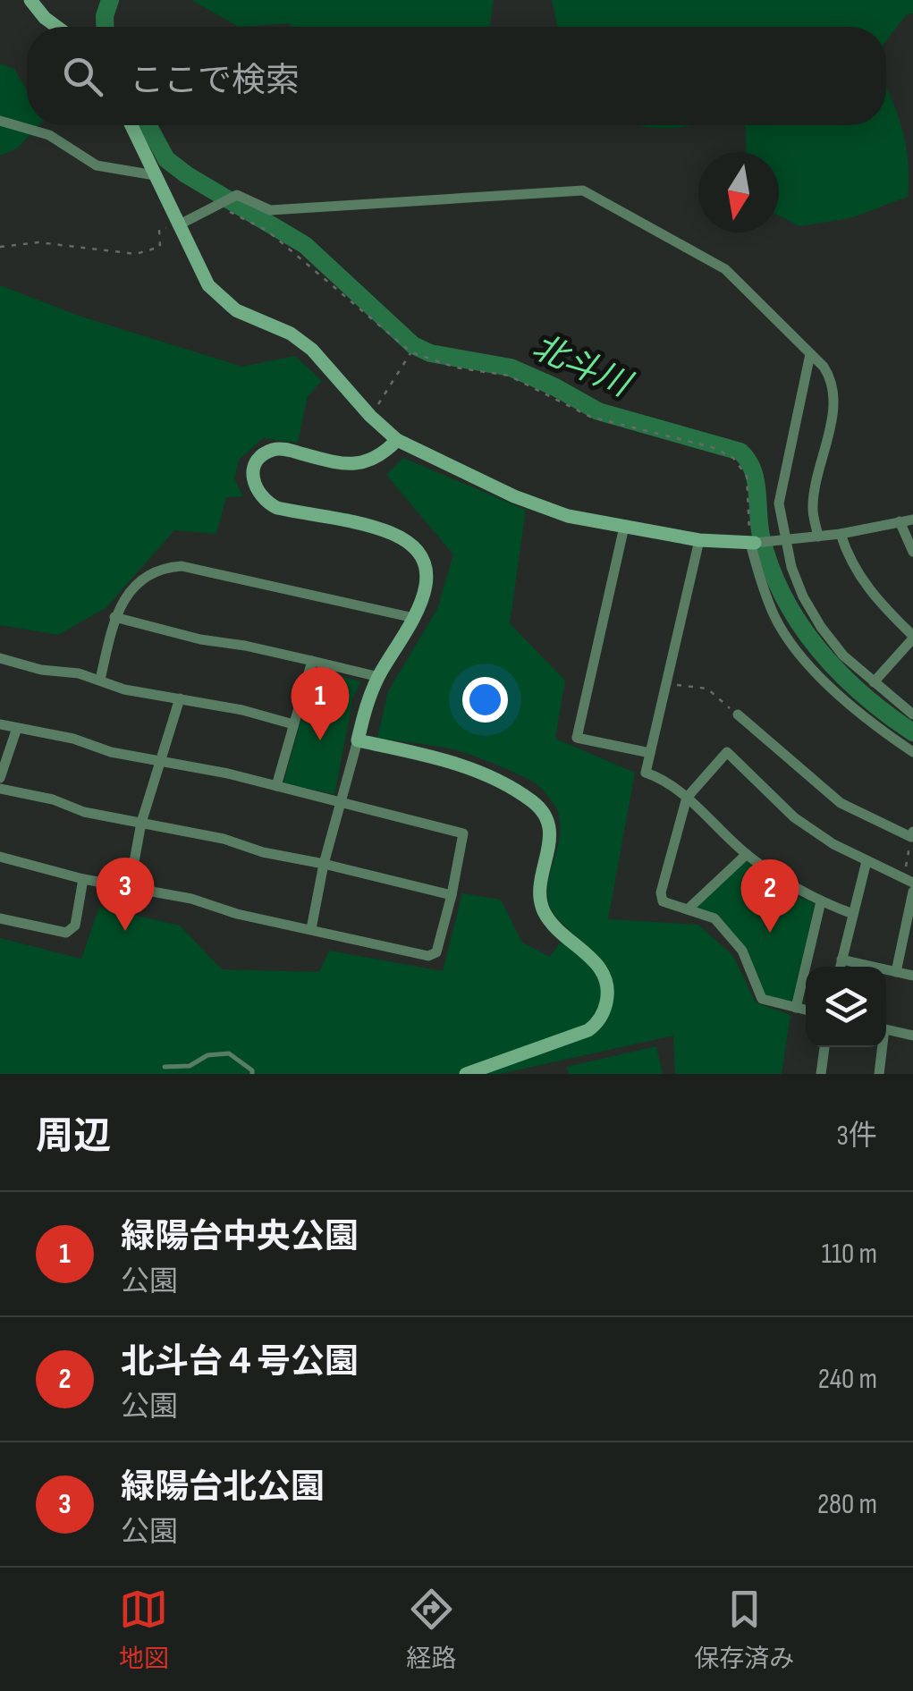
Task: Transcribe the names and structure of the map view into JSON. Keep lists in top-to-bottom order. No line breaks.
{"water":["北斗川"],"north":"bottom","page":{"search":"ここで検索","pins":["1","3","2"],"heading":["周辺","3件"],"list":[{"mark":"1","name":"緑陽台中央公園","note":"公園","value":"110 m"},{"mark":"2","name":"北斗台４号公園","note":"公園","value":"240 m"},{"mark":"3","name":"緑陽台北公園","note":"公園","value":"280 m"}],"nav":["地図","経路","保存済み"]}}
